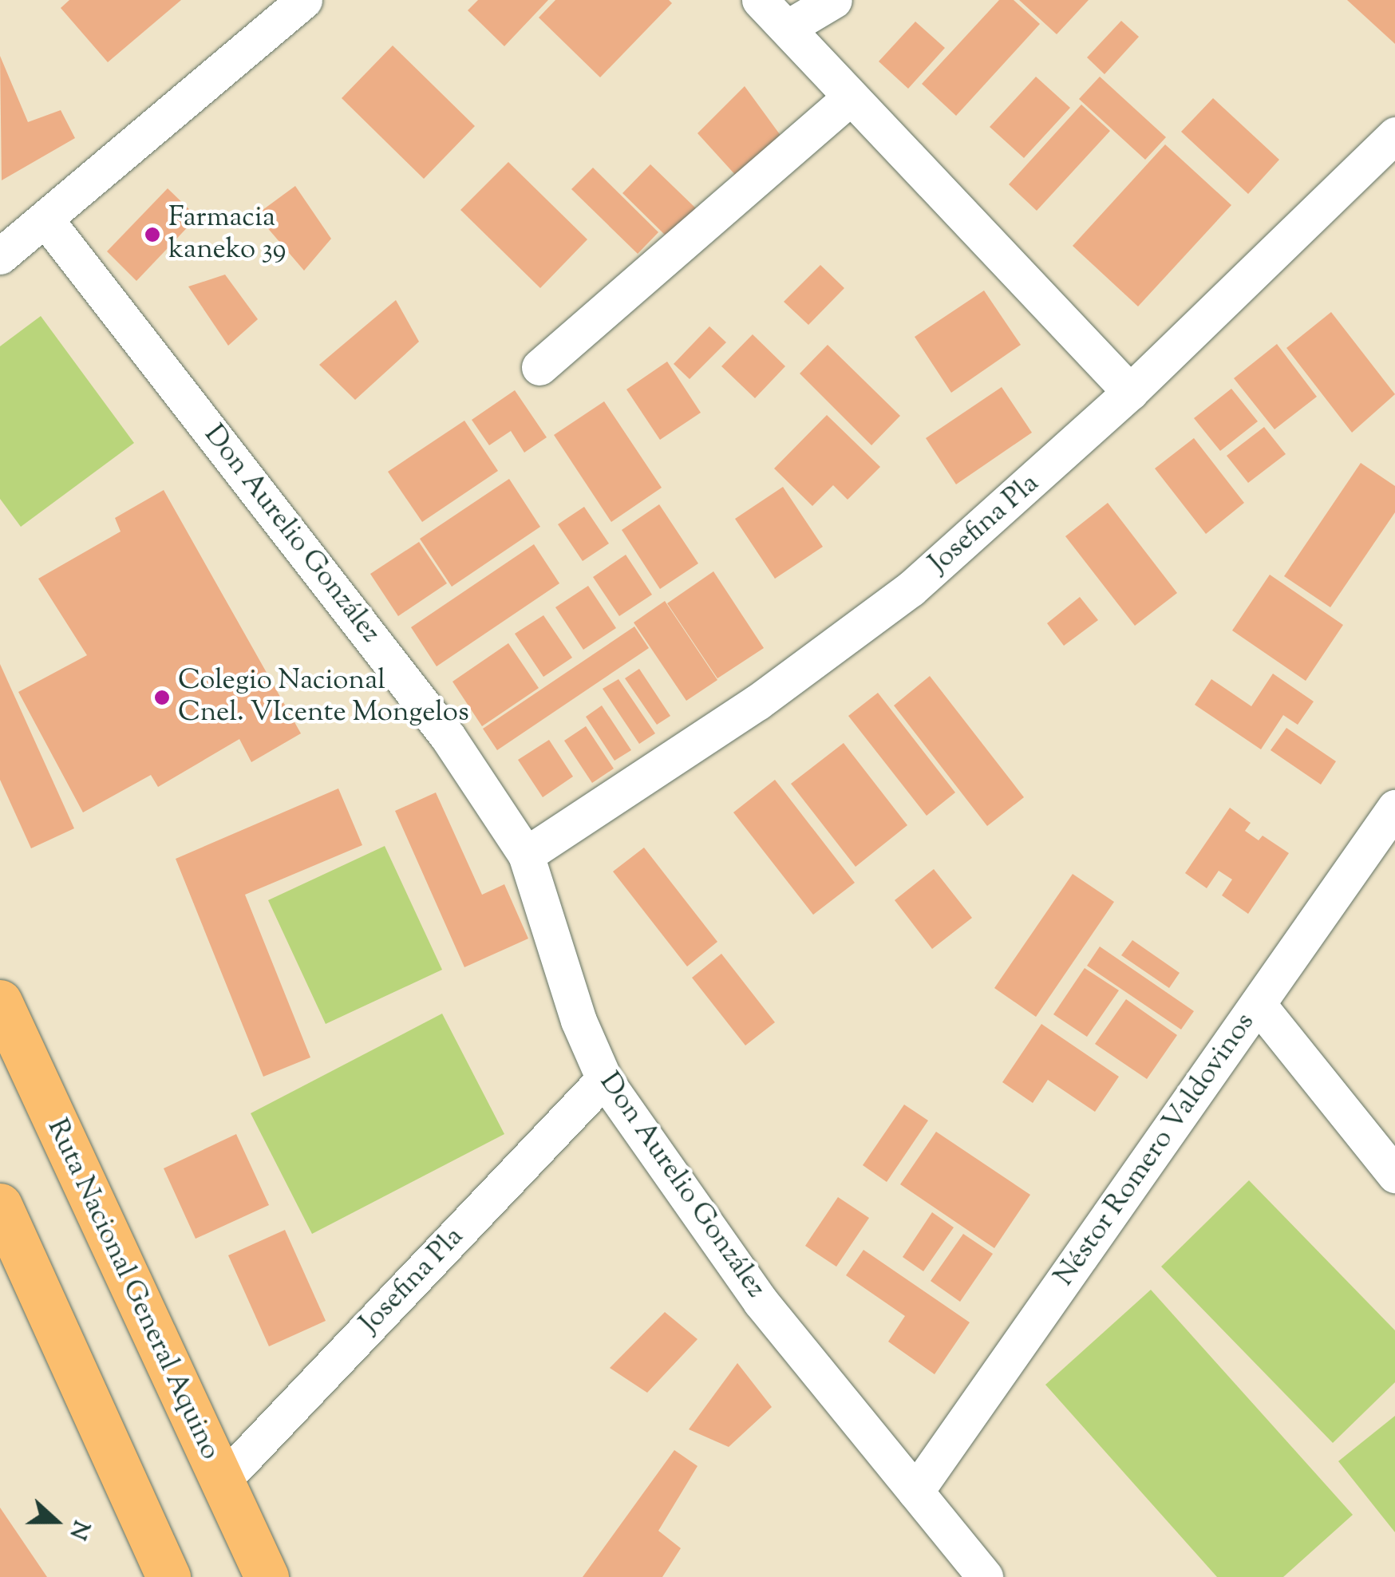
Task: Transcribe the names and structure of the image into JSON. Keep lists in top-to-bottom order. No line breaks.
{"streets":{"highway":["Ruta Nacional General Aquino"],"street":["Josefina Pla","Don Aurelio González","Néstor Romero Valdovinos"]},"crossings":[["Josefina Pla","Don Aurelio González"],["Josefina Pla","Ruta Nacional General Aquino"],["Don Aurelio González","Néstor Romero Valdovinos"]],"places":["Farmacia kaneko 39","Colegio Nacional Cnel. VIcente Mongelos"],"north":"right"}
